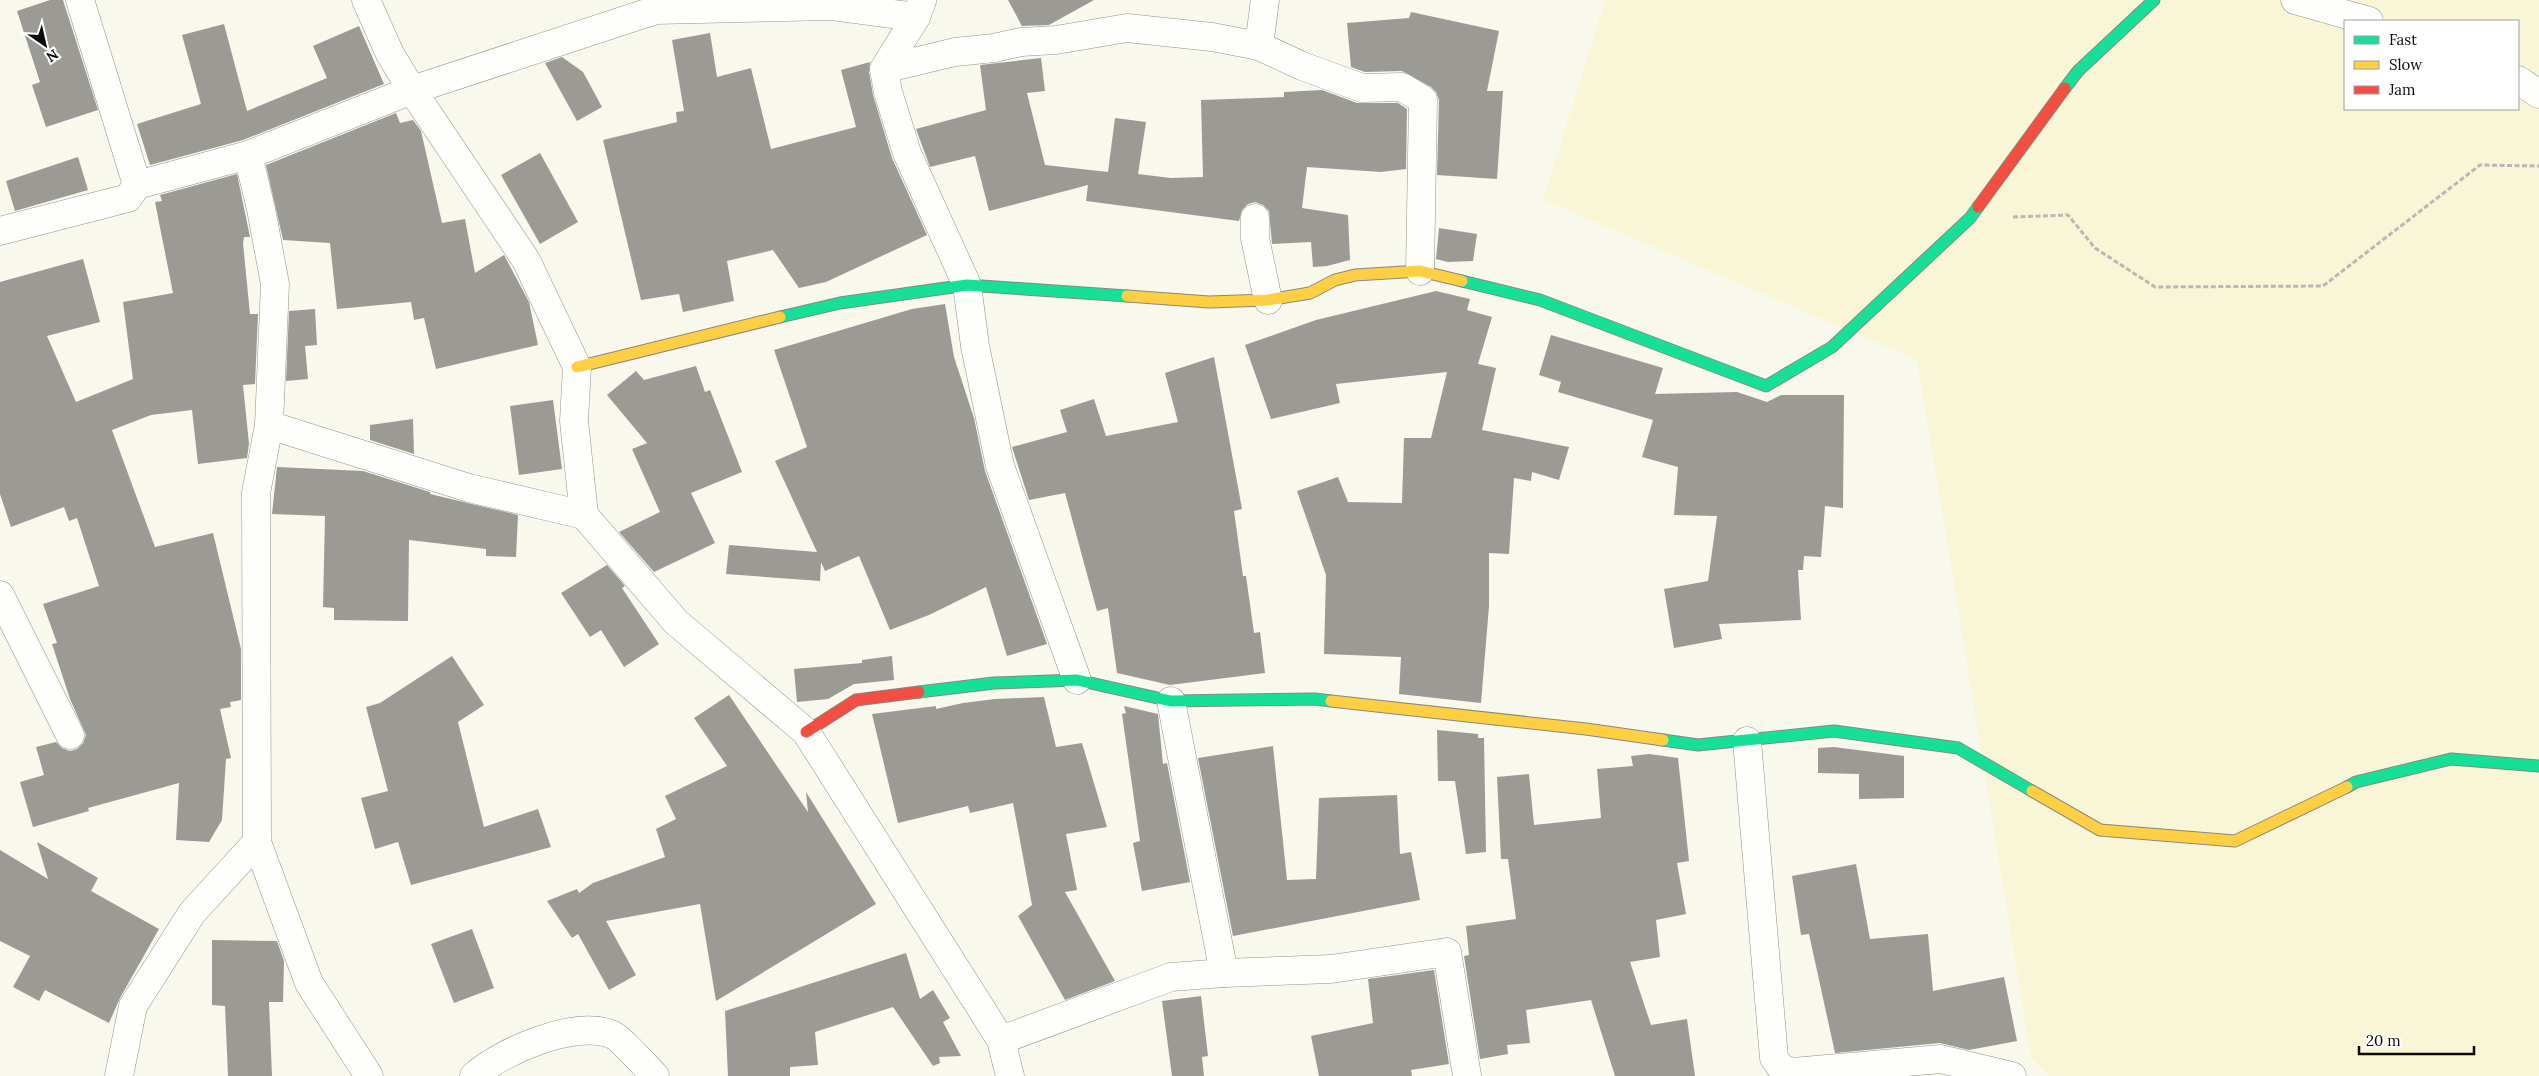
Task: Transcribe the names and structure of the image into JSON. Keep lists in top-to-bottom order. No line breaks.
{"legend":["Fast","Slow","Jam"],"scale_bar":"20 m","north":"bottom right"}
